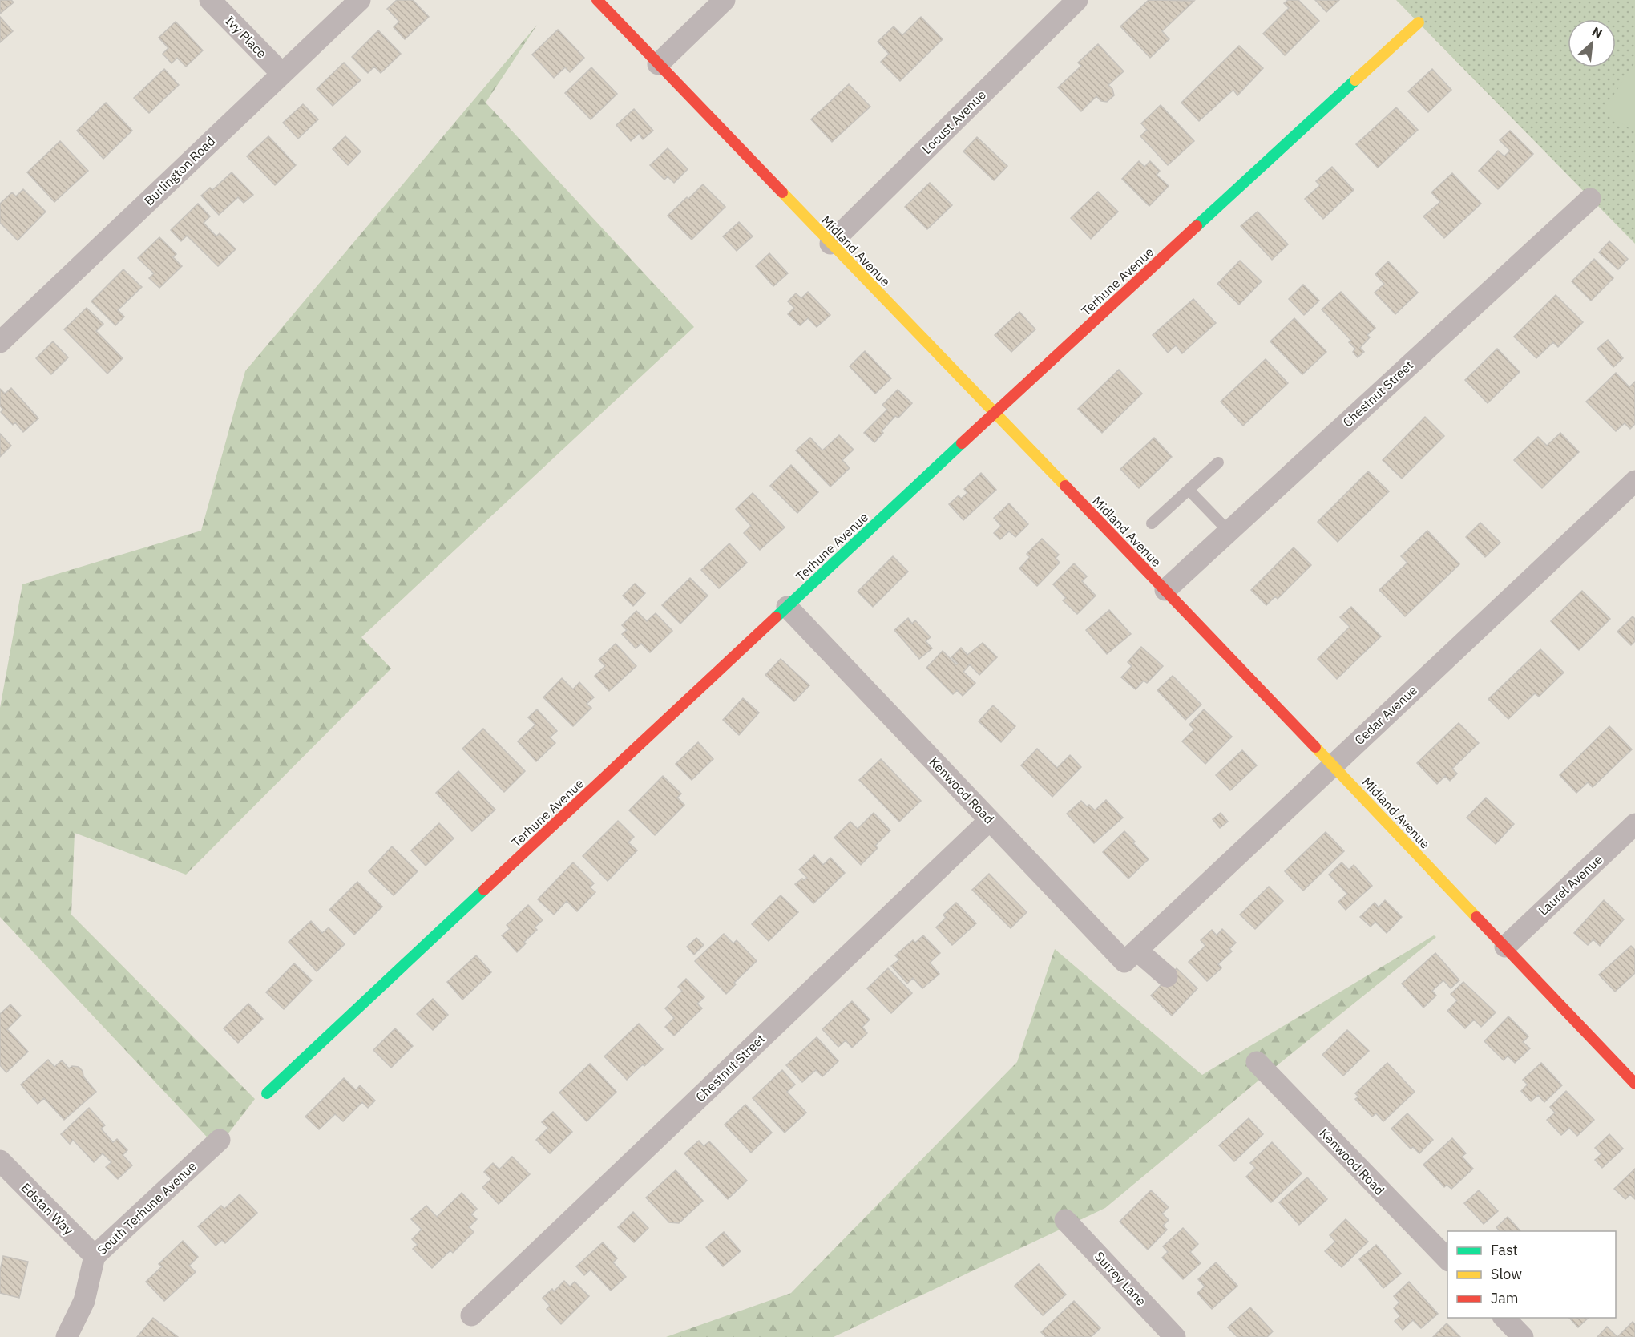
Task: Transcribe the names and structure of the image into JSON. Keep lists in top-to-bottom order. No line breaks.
{"streets":{"street":["Ivy Place","Locust Avenue","Burlington Road","Midland Avenue","Terhune Avenue","Chestnut Street","Cedar Avenue","Kenwood Road","Laurel Avenue","South Terhune Avenue","Edstan Way","Surrey Lane"]},"crossings":[["Ivy Place","Burlington Road"],["Locust Avenue","Midland Avenue"],["Midland Avenue","Terhune Avenue"],["Midland Avenue","Chestnut Street"],["Midland Avenue","Cedar Avenue"],["Midland Avenue","Laurel Avenue"],["Terhune Avenue","Kenwood Road"],["Chestnut Street","Kenwood Road"],["Cedar Avenue","Kenwood Road"],["South Terhune Avenue","Edstan Way"]],"legend":["Fast","Slow","Jam"],"north":"top right"}
